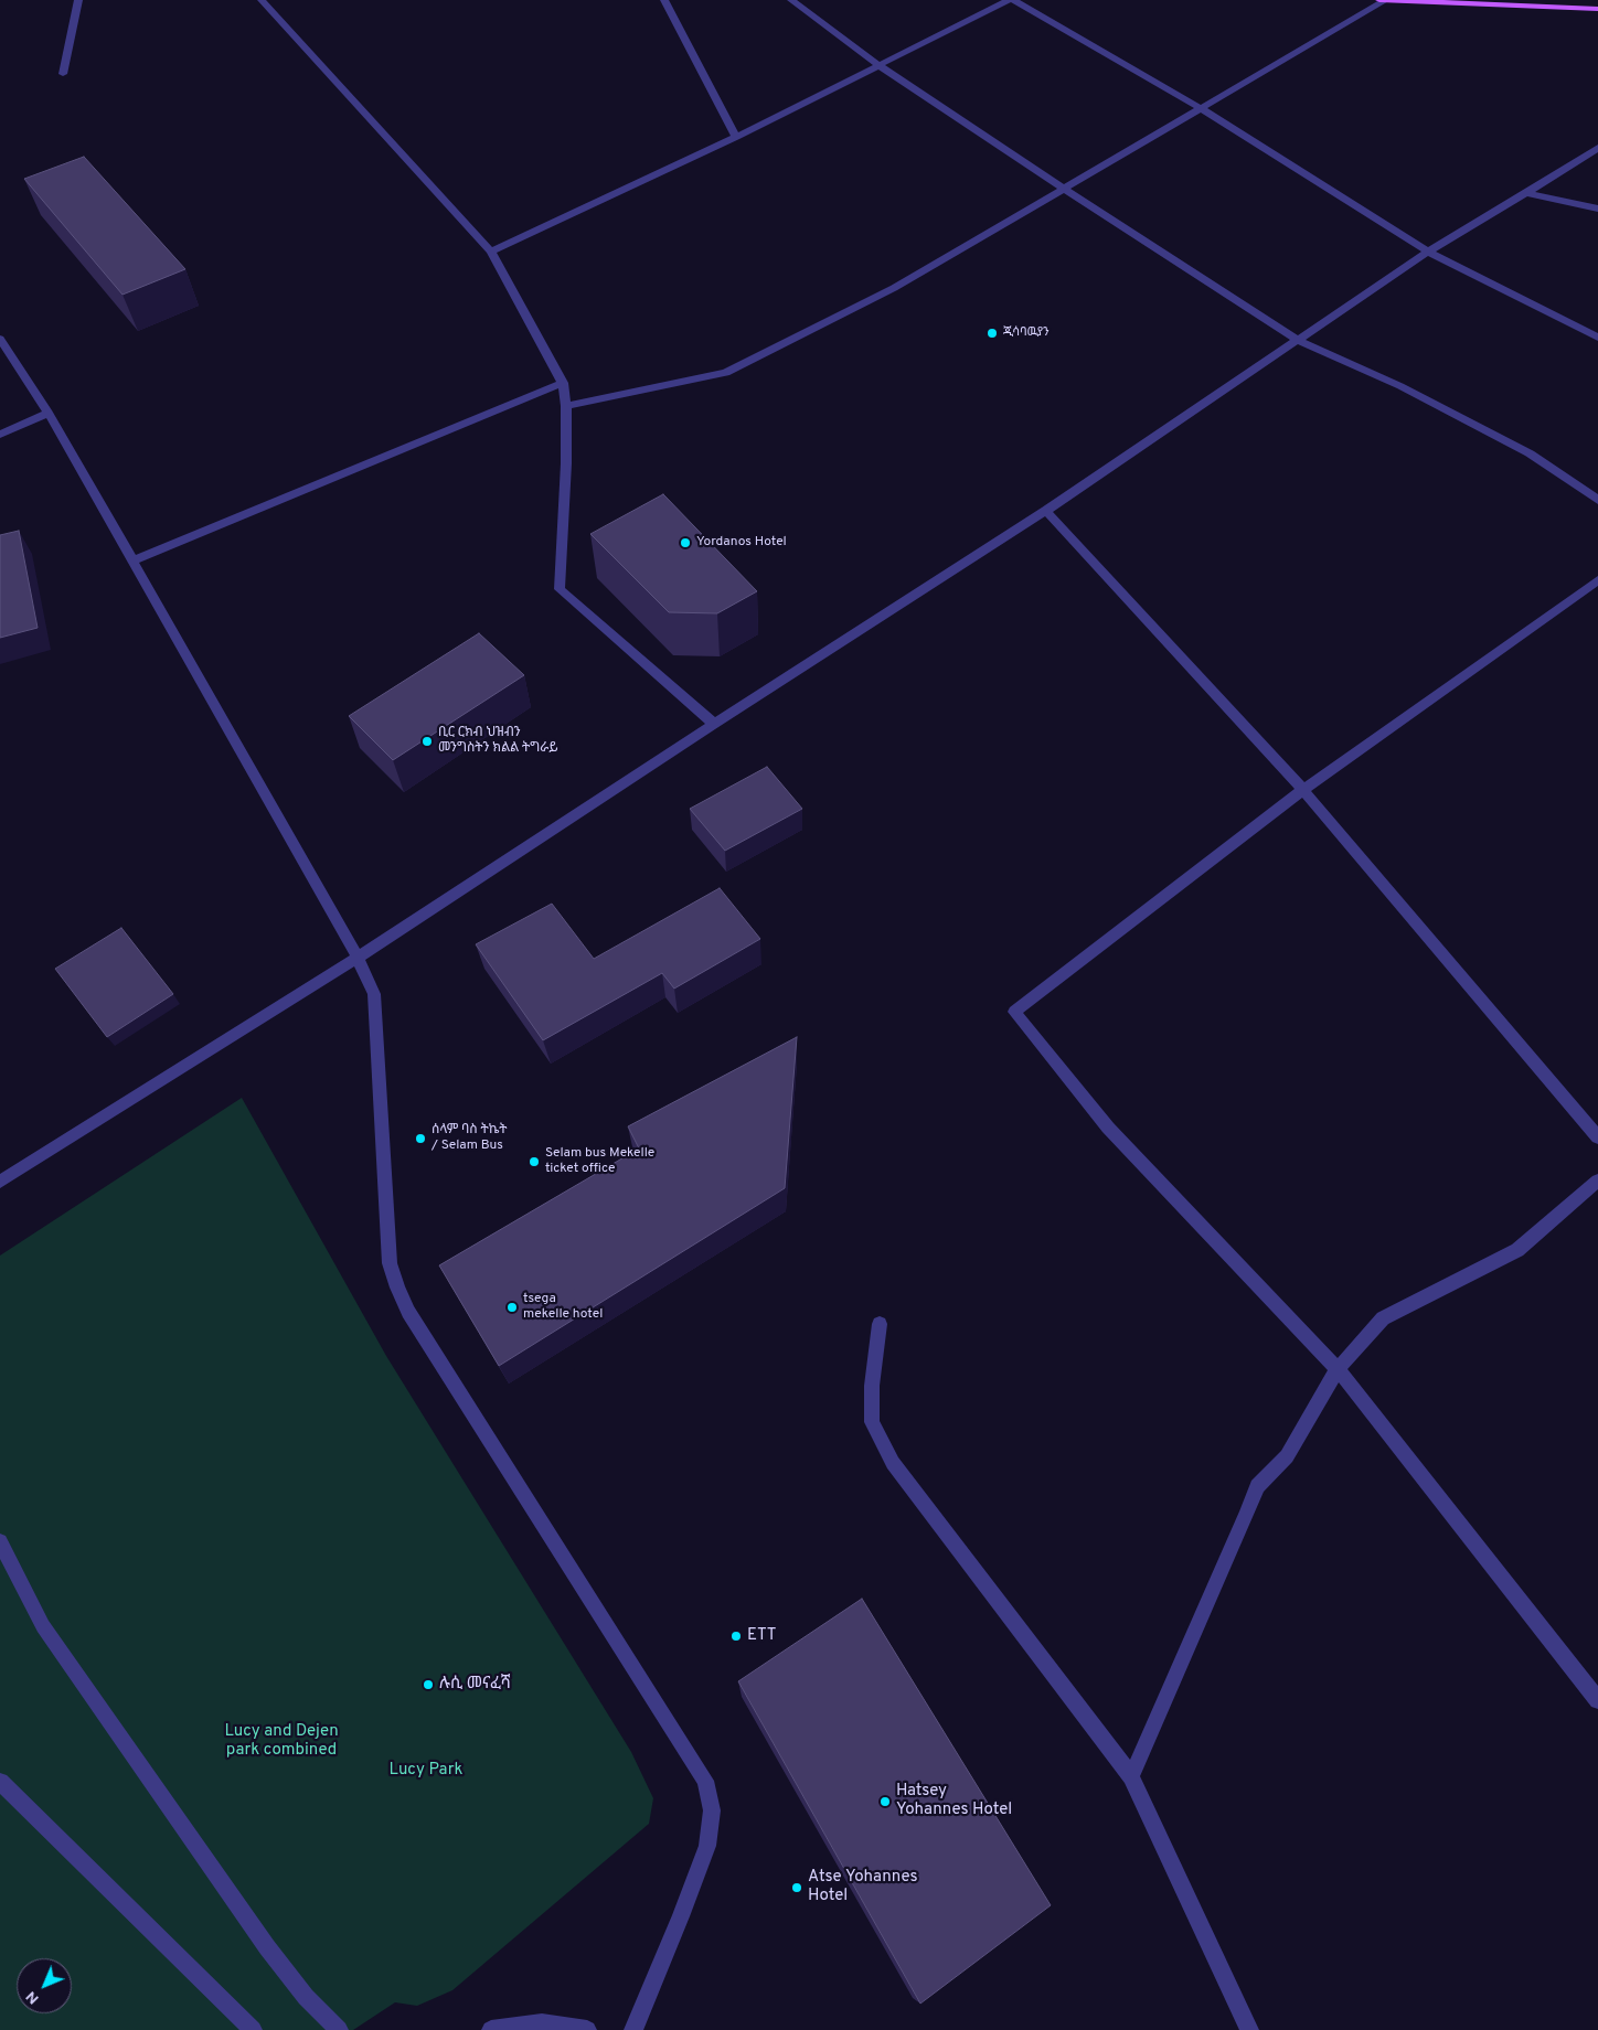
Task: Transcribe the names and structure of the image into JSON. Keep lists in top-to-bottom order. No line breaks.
{"parks":["Lucy and Dejen park combined","Lucy Park"],"places":["ጂሳባዉያን","Yordanos Hotel","ቢር ርክብ ህዝብን መንግስትን ክልል ትግራይ","ሰላም ባስ ትኬት / Selam Bus","Selam bus Mekelle ticket office","tsega mekelle hotel","ETT","ሉሲ መናፈሻ","Hatsey Yohannes Hotel","Atse Yohannes Hotel"],"north":"bottom left"}
